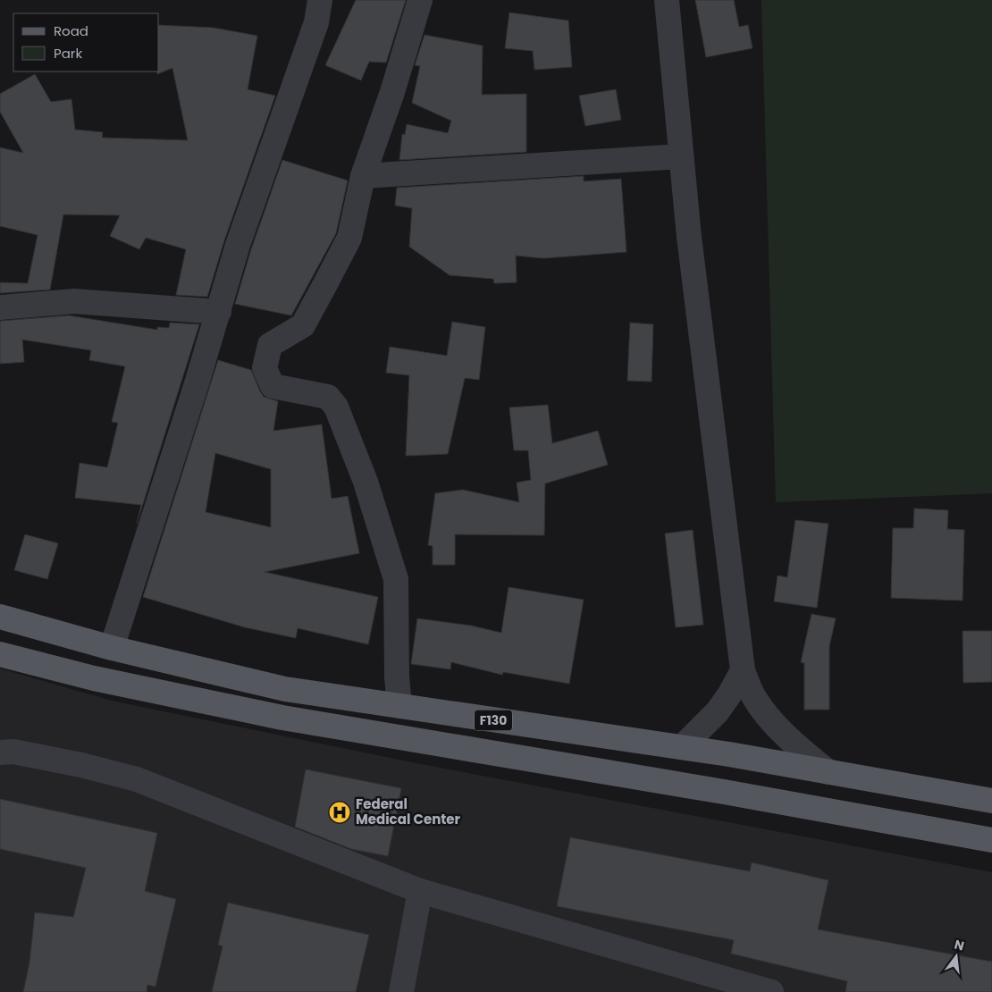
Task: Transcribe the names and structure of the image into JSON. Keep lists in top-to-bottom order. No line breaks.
{"streets":{"main road":["F130"]},"places":{"hospital":["Federal Medical Center"]},"legend":["Road","Park"],"north":"top"}
